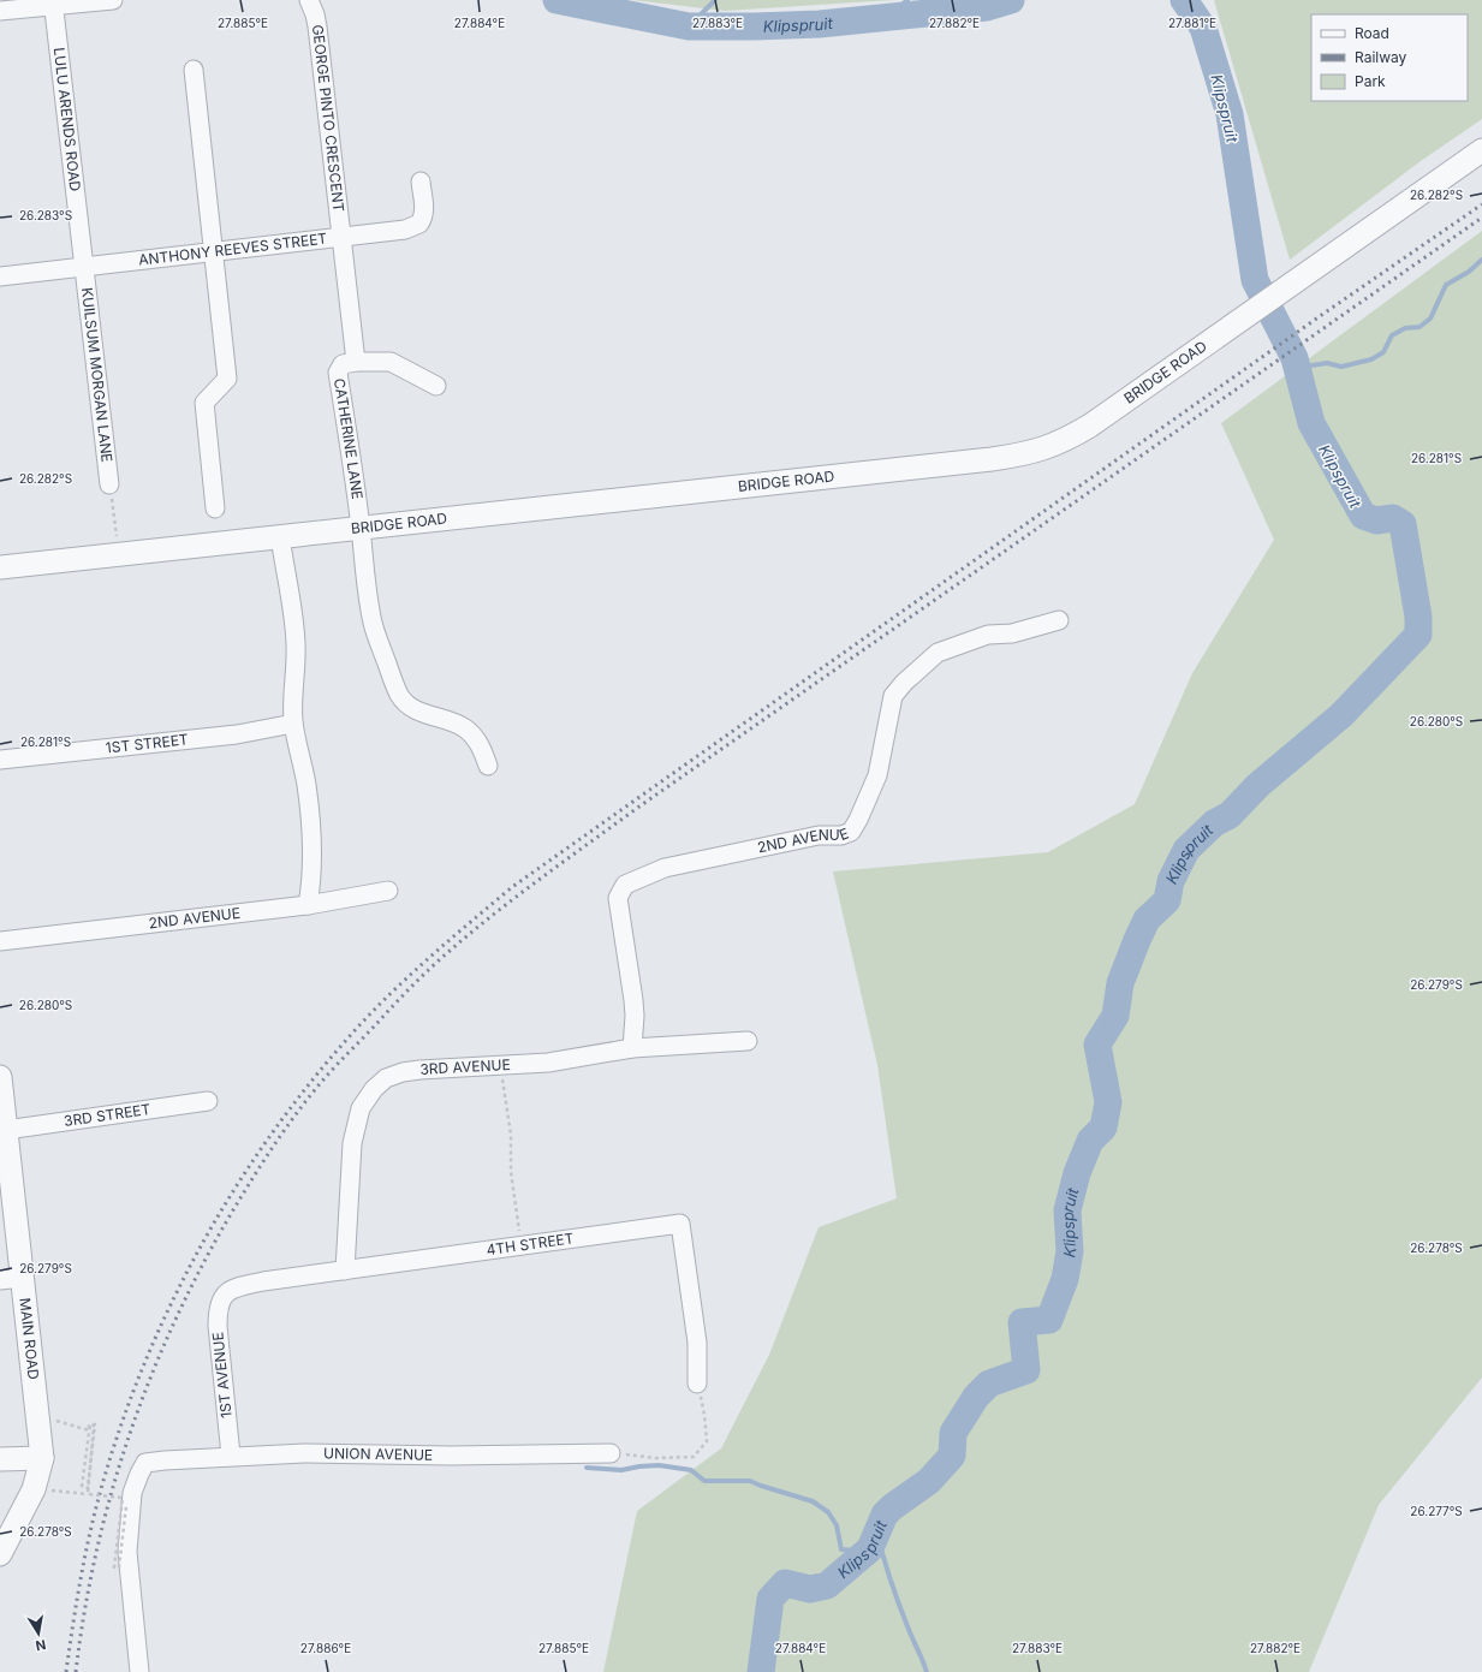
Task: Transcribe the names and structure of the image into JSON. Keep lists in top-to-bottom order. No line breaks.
{"streets":{"street":["GEORGE PINTO CRESCENT","LULU ARENDS ROAD","ANTHONY REEVES STREET","BRIDGE ROAD","KUILSUM MORGAN LANE","CATHERINE LANE","1ST STREET","2ND AVENUE","3RD AVENUE","3RD STREET","4TH STREET","MAIN ROAD","1ST AVENUE","UNION AVENUE"]},"crossings":[["GEORGE PINTO CRESCENT","ANTHONY REEVES STREET"],["GEORGE PINTO CRESCENT","CATHERINE LANE"],["LULU ARENDS ROAD","ANTHONY REEVES STREET"],["LULU ARENDS ROAD","KUILSUM MORGAN LANE"],["ANTHONY REEVES STREET","KUILSUM MORGAN LANE"],["ANTHONY REEVES STREET","CATHERINE LANE"],["BRIDGE ROAD","CATHERINE LANE"],["2ND AVENUE","3RD AVENUE"],["3RD AVENUE","4TH STREET"],["3RD STREET","MAIN ROAD"],["4TH STREET","1ST AVENUE"],["1ST AVENUE","UNION AVENUE"]],"water":["Klipspruit"],"legend":["Road","Railway","Park"],"north":"bottom","coordinates":["27.885°E","27.884°E","27.883°E","27.882°E","27.881°E","26.282°S","26.283°S","26.281°S","26.280°S","26.279°S","26.278°S","26.277°S","27.886°E"]}
